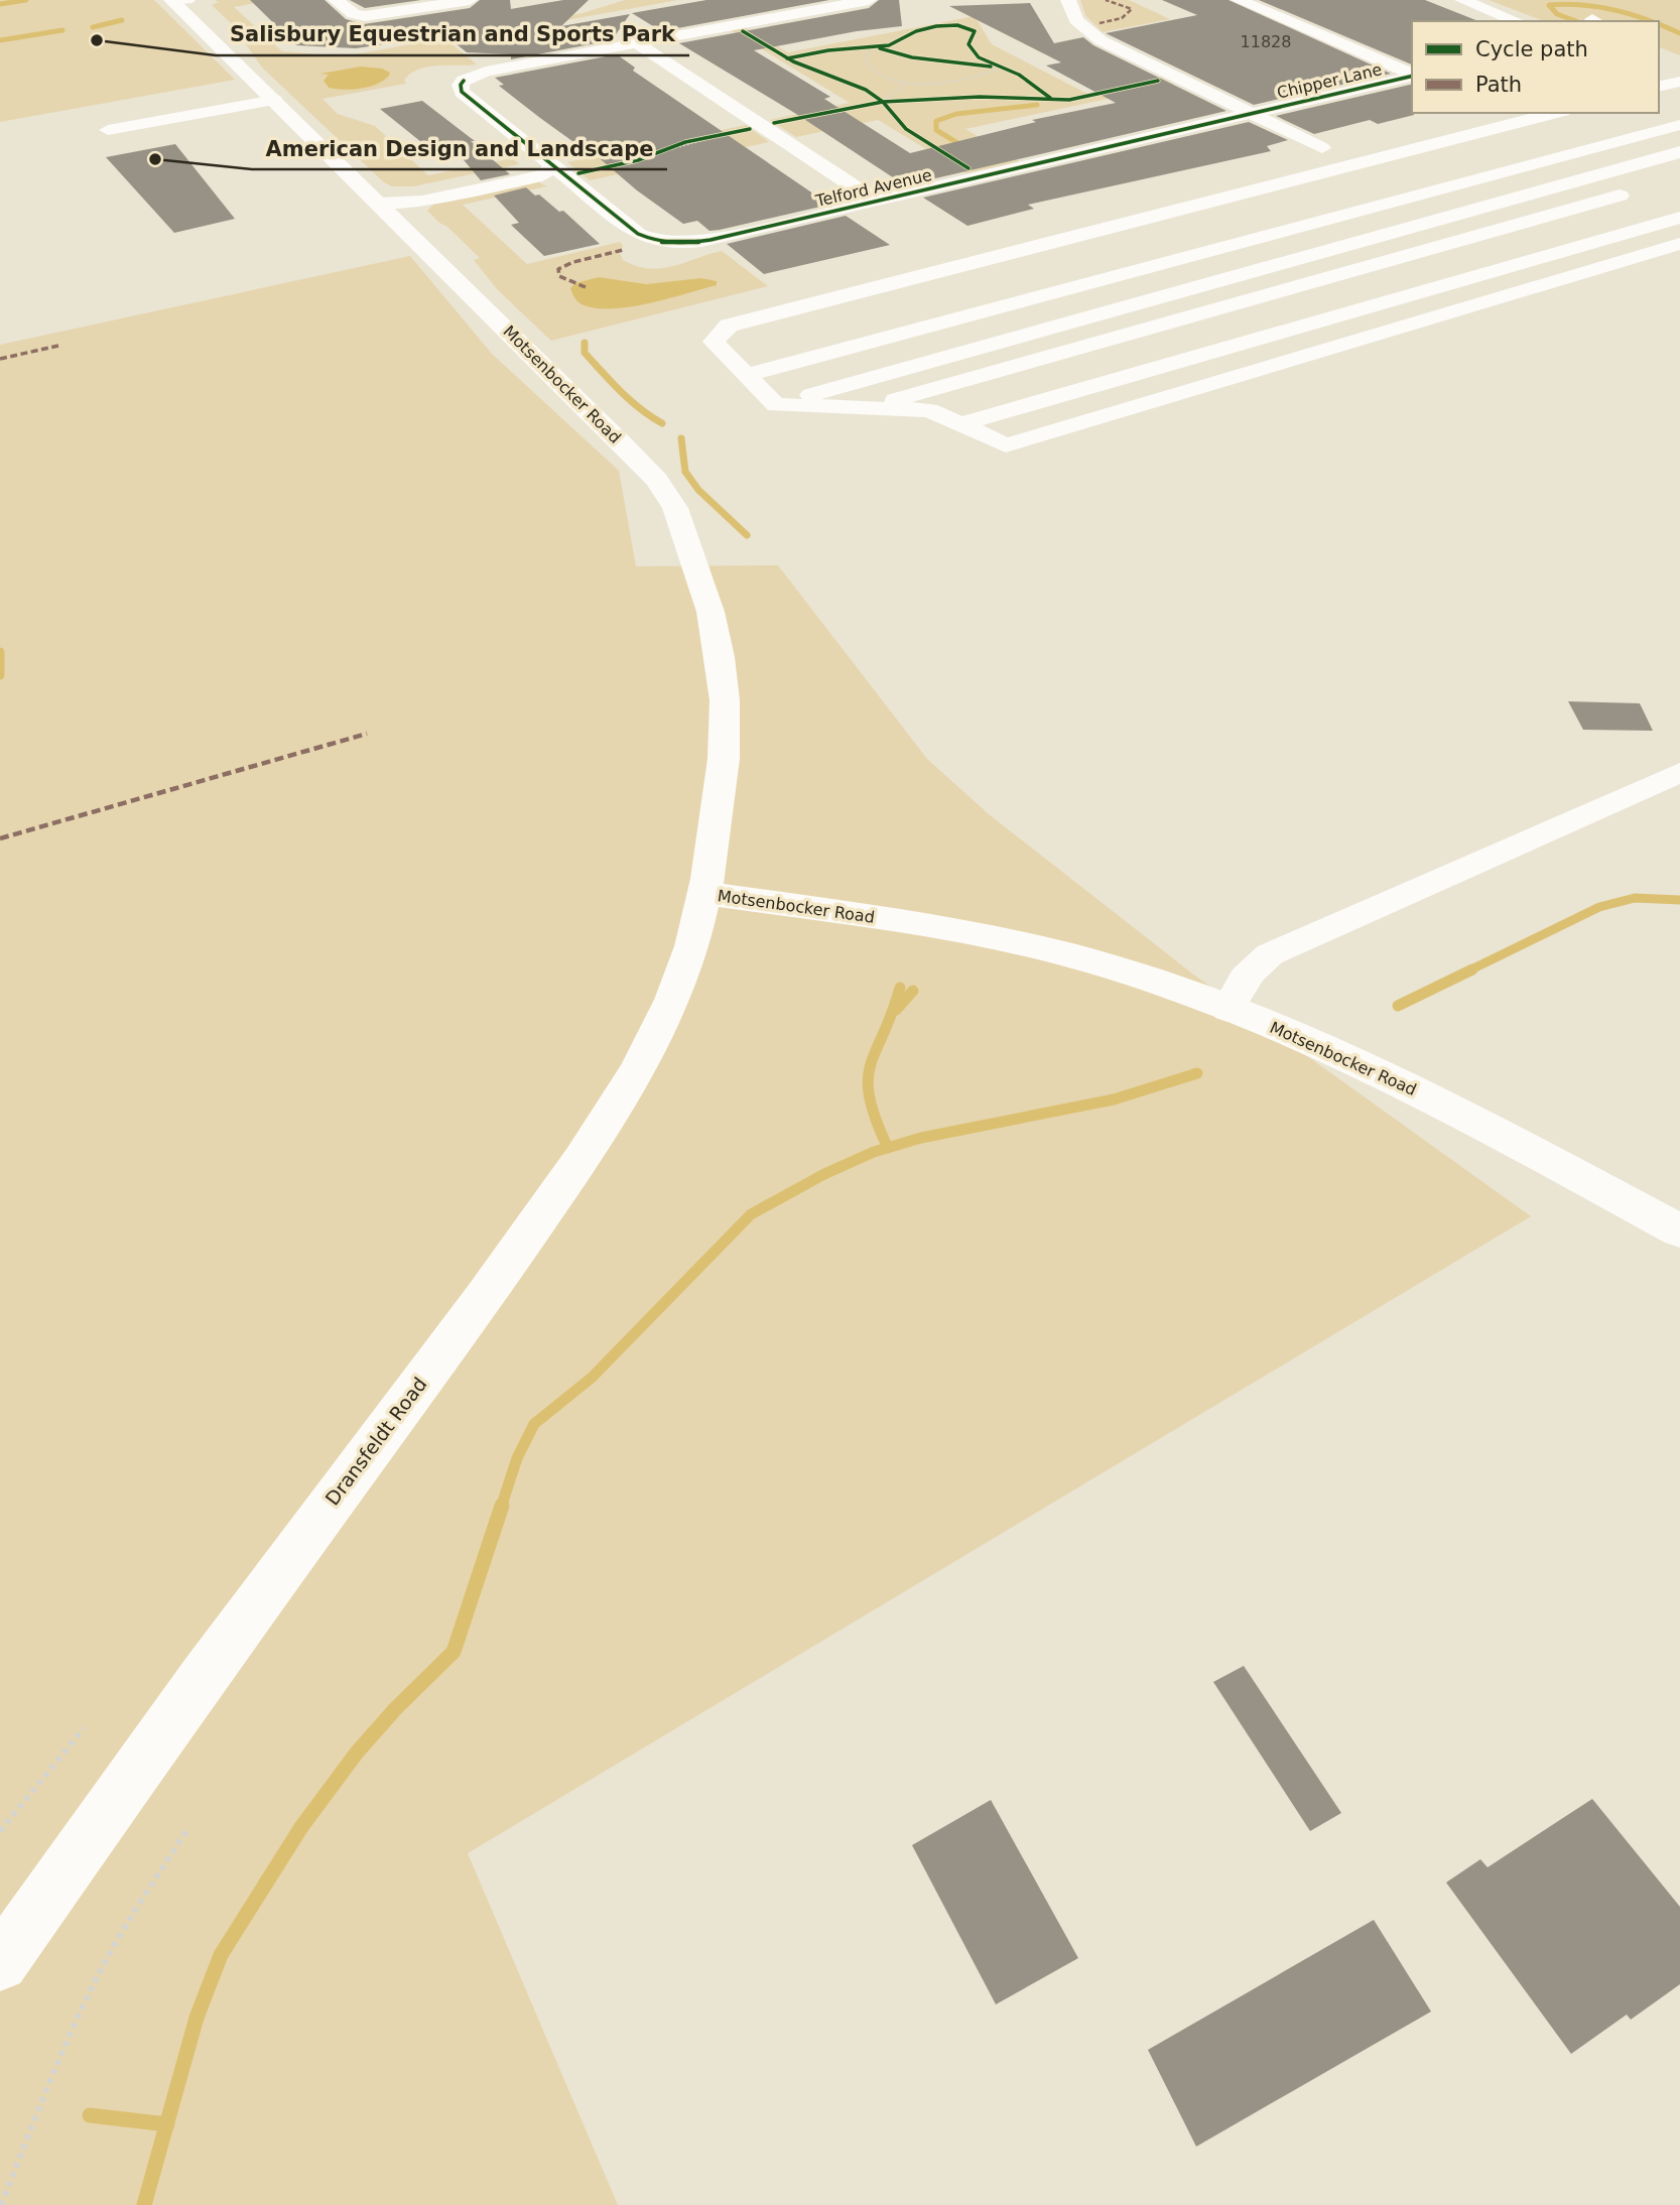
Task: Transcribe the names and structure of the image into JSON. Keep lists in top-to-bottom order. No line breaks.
{"streets":{"main road":["Motsenbocker Road","Dransfeldt Road"],"street":["Chipper Lane","Telford Avenue"]},"crossings":[["Chipper Lane","Telford Avenue"],["Motsenbocker Road","Dransfeldt Road"]],"places":["Salisbury Equestrian and Sports Park","American Design and Landscape"],"house_numbers":["11828"],"legend":["Cycle path","Path"]}
